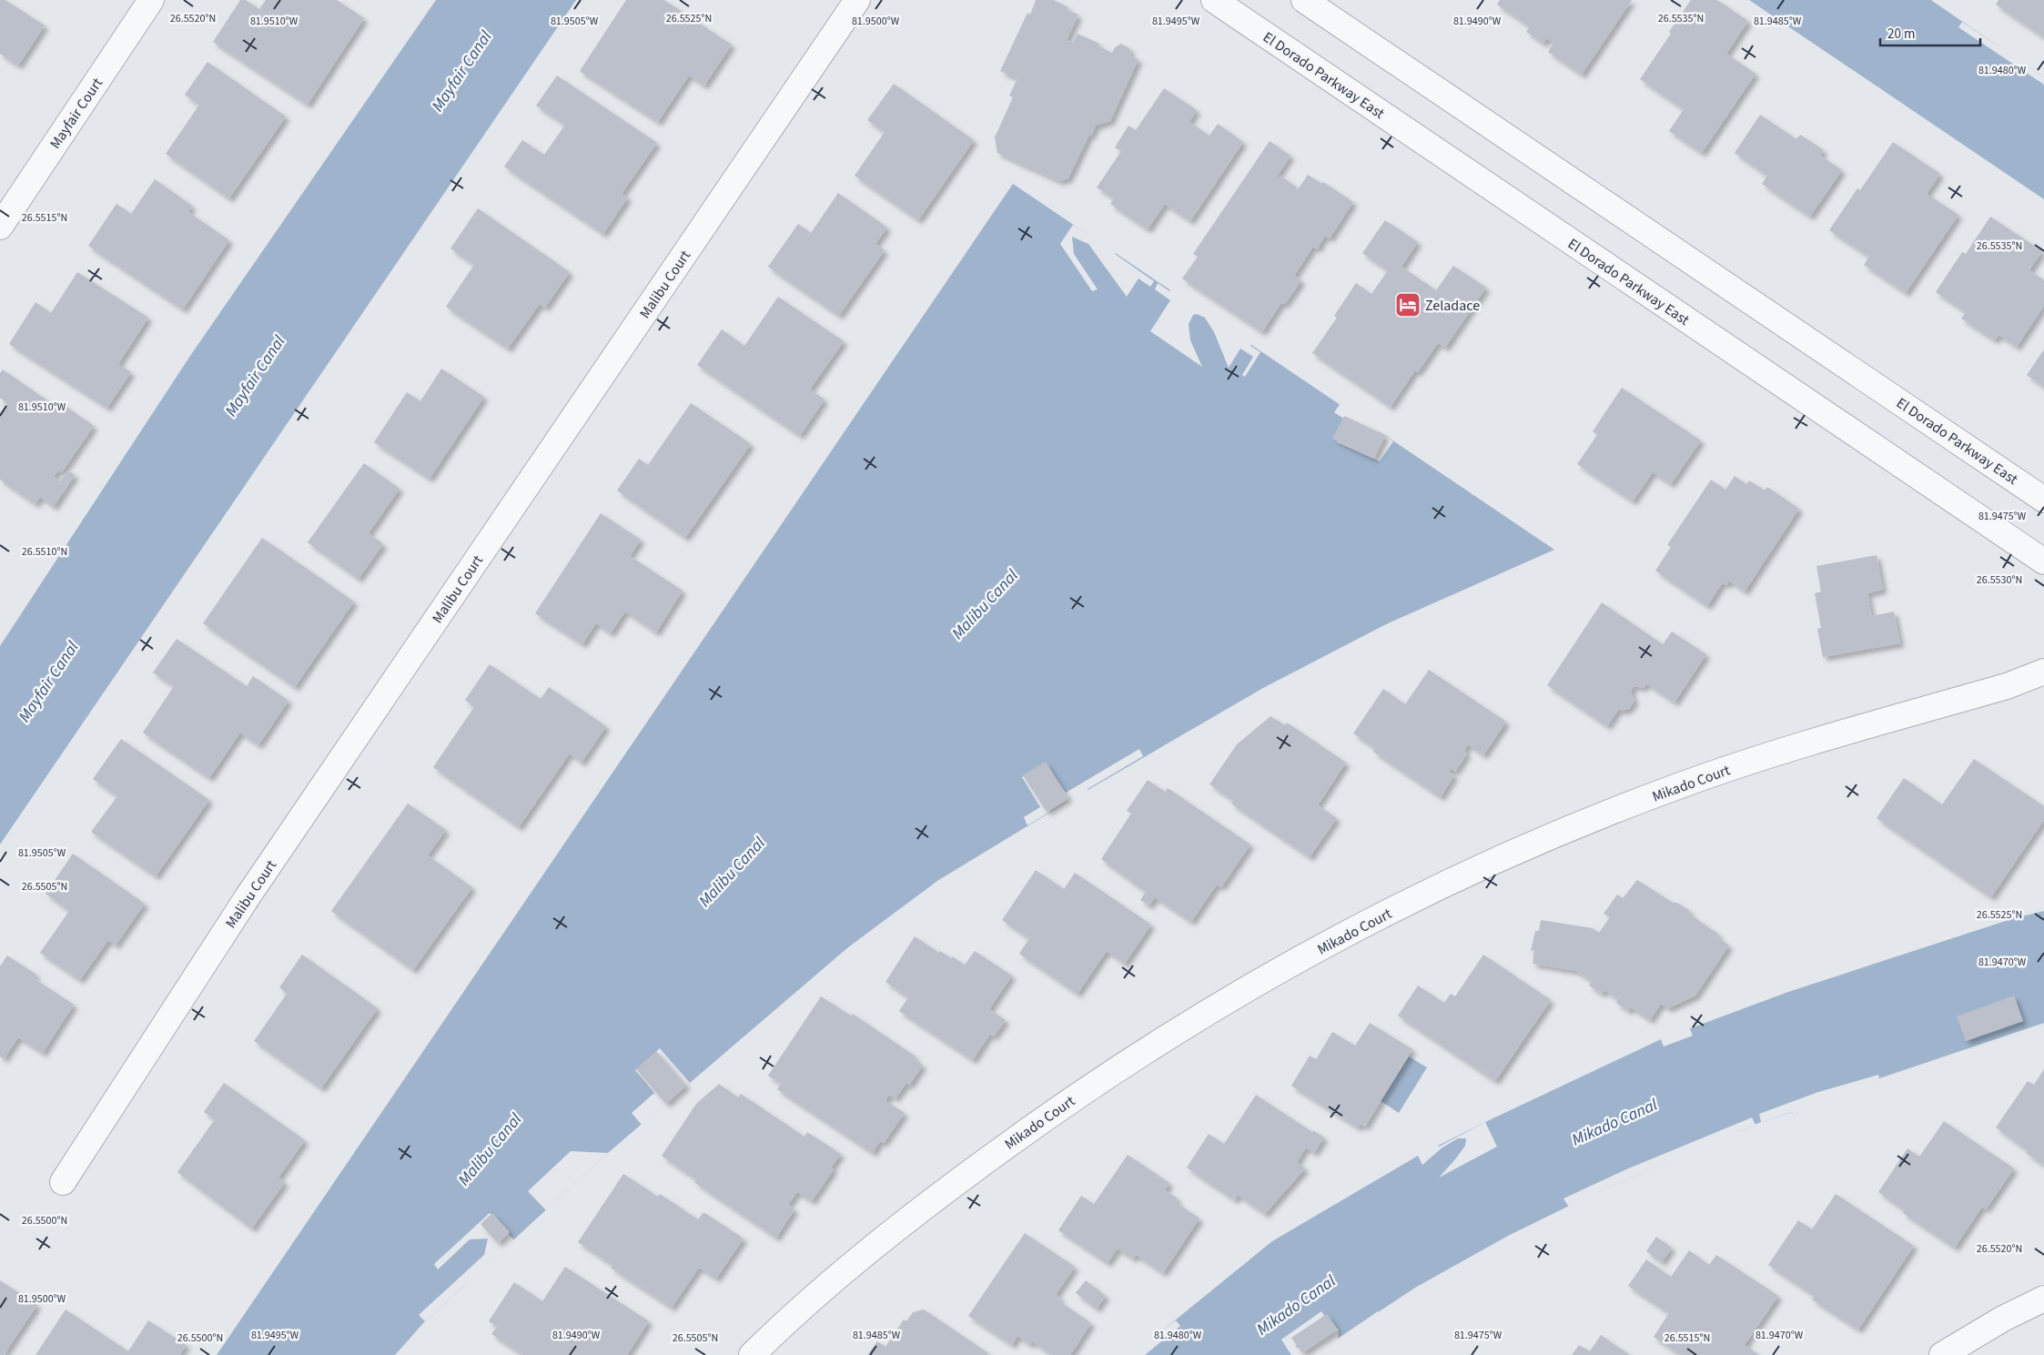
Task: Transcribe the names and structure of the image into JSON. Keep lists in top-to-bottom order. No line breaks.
{"streets":{"street":["El Dorado Parkway East","Mayfair Court","Malibu Court","Mikado Court"]},"water":["Mayfair Canal","Malibu Canal","Mikado Canal"],"places":{"hotel":["Zeladace"]},"scale_bar":"20 m","coordinates":["26.5520°N","26.5525°N","26.5535°N","81.9510°W","81.9505°W","81.9500°W","81.9495°W","81.9490°W","81.9485°W","81.9480°W","26.5515°N","81.9475°W","26.5510°N","26.5530°N","26.5505°N","81.9470°W","26.5500°N"]}
